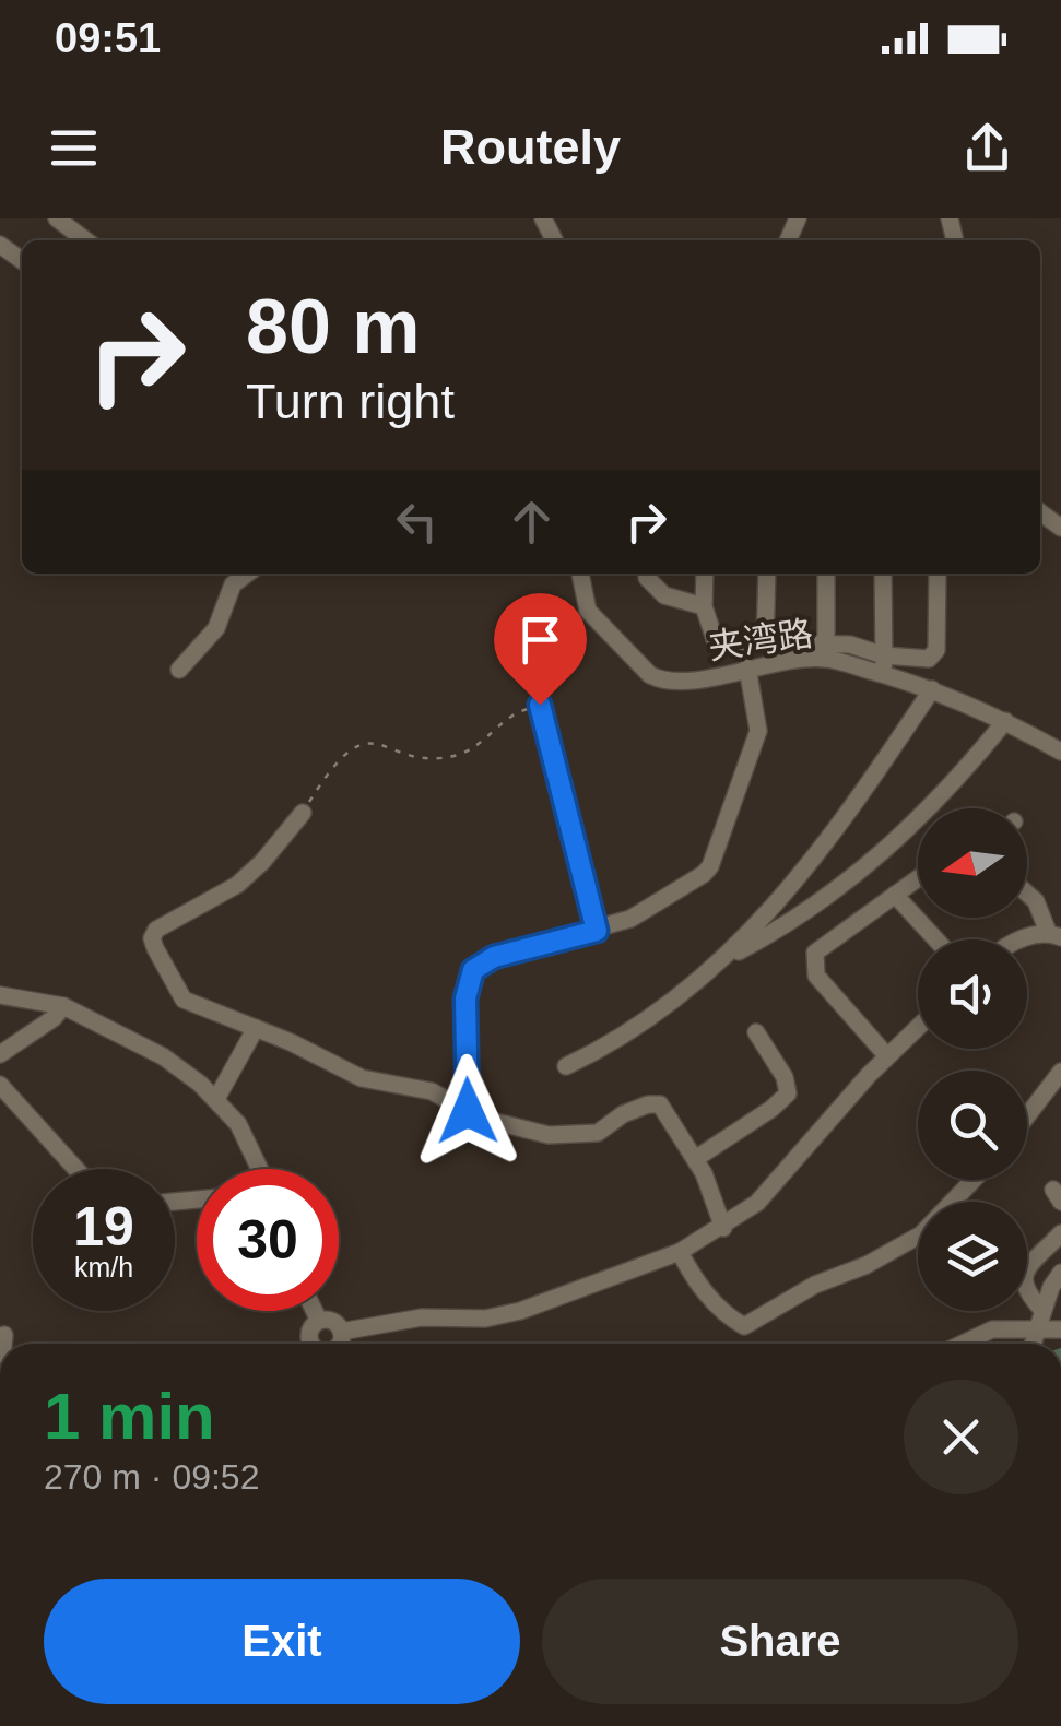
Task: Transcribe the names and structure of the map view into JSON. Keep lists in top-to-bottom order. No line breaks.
{"streets":{"street":["夹湾路"]},"north":"left","page":{"status":"09:51","header":"Routely","turn":["80 m","Turn right"],"speed":"19 km/h","limit":"30","heading":["1 min","270 m · 09:52"],"buttons":["Exit","Share"]}}
